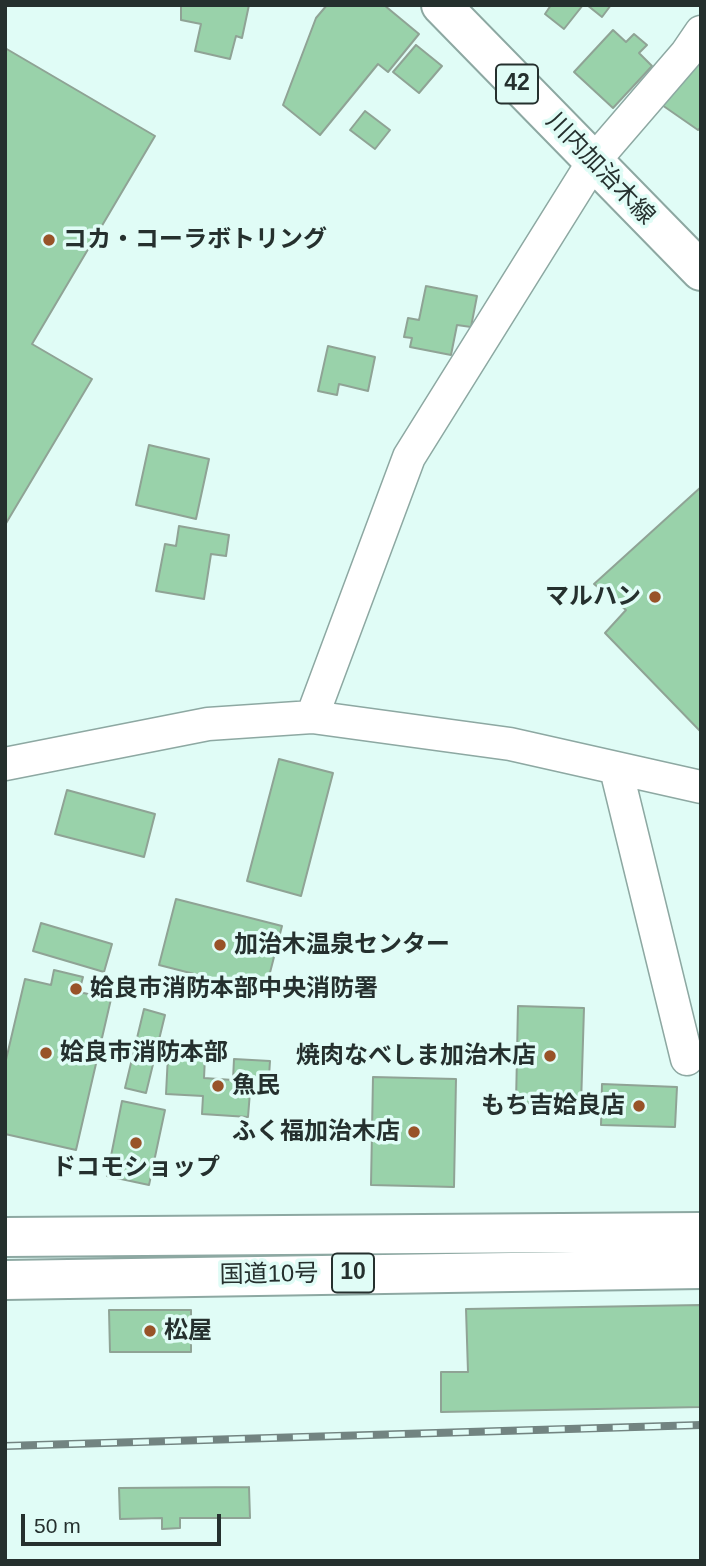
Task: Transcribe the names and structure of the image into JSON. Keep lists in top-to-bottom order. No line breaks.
{"streets":{"main road":["42","川内加治木線","10","国道10号"]},"places":["コカ・コーラボトリング","マルハン","加治木温泉センター","姶良市消防本部中央消防署","姶良市消防本部","焼肉なべしま加治木店","魚民","もち吉姶良店","ふく福加治木店","ドコモショップ","松屋"],"scale_bar":"50 m"}
